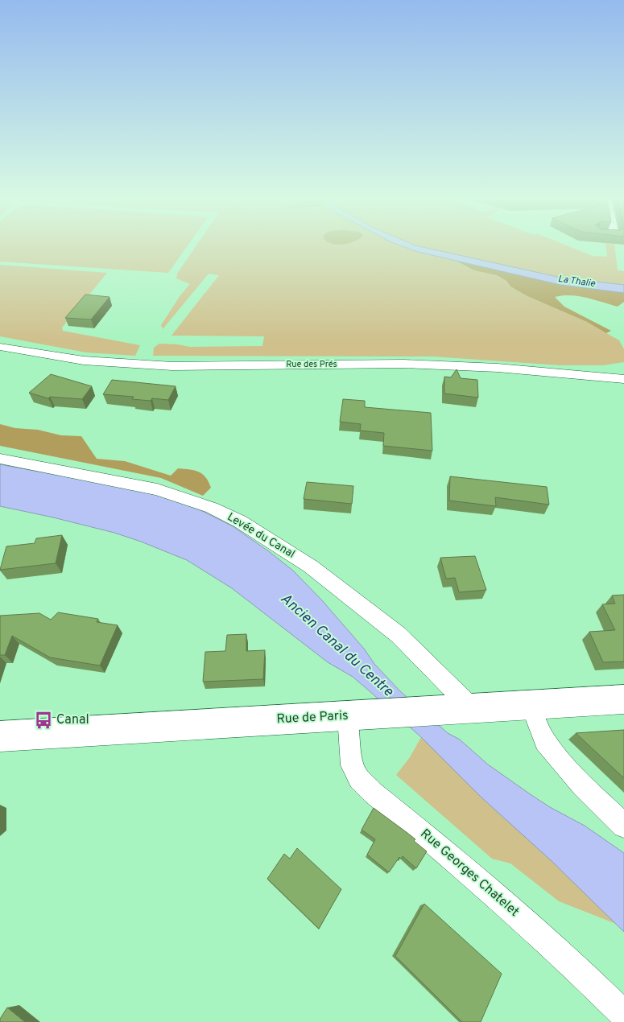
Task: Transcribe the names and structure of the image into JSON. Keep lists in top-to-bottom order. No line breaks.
{"streets":{"main road":["Rue de Paris"],"street":["Rue des Prés","Levée du Canal","Rue Georges Chatelet"]},"crossings":[["Levée du Canal","Rue de Paris"],["Rue de Paris","Rue Georges Chatelet"]],"water":["La Thalie","Ancien Canal du Centre"],"places":{"bus stop":["Canal"]}}
